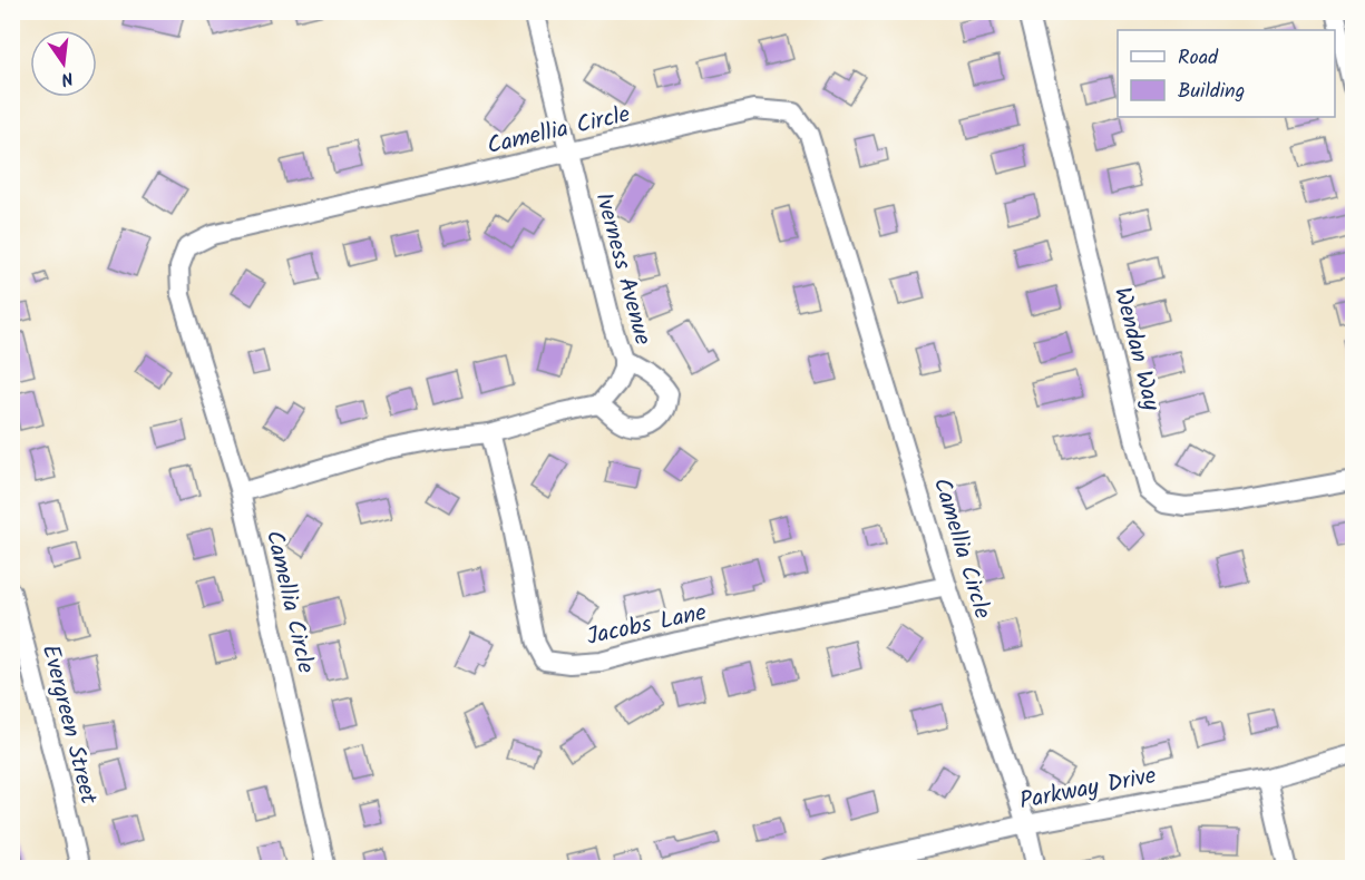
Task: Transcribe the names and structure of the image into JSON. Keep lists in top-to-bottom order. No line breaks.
{"streets":{"street":["Camellia Circle","Iverness Avenue","Wendan Way","Jacobs Lane","Evergreen Street","Parkway Drive"]},"crossings":[["Camellia Circle","Iverness Avenue"],["Camellia Circle","Jacobs Lane"],["Camellia Circle","Parkway Drive"]],"legend":["Road","Building"],"north":"bottom"}
